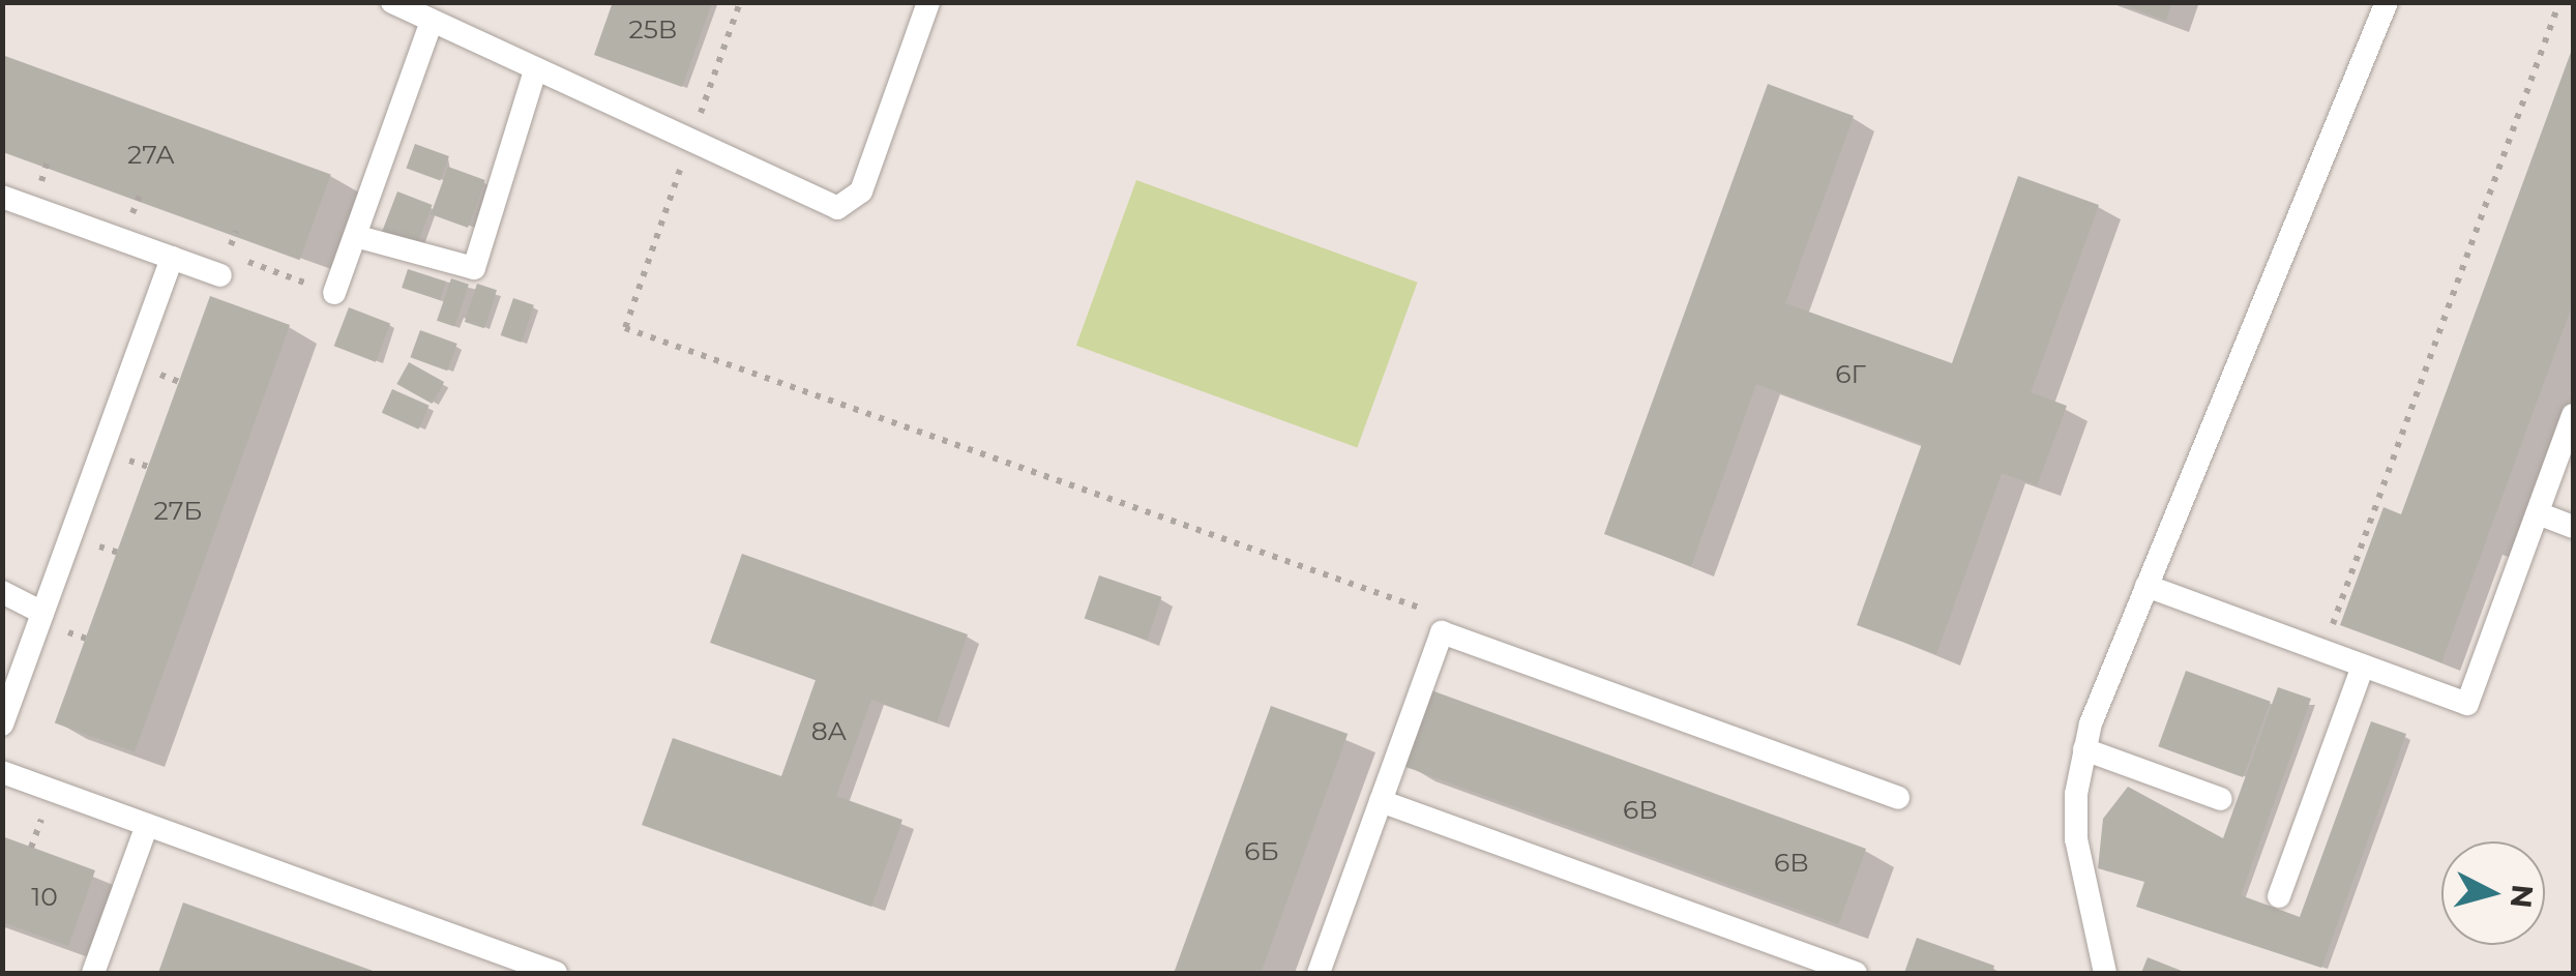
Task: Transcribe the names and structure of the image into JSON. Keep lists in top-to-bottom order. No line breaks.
{"house_numbers":["25В","27А","6Г","27Б","8А","6В","6Б","6В","10"],"north":"right"}
